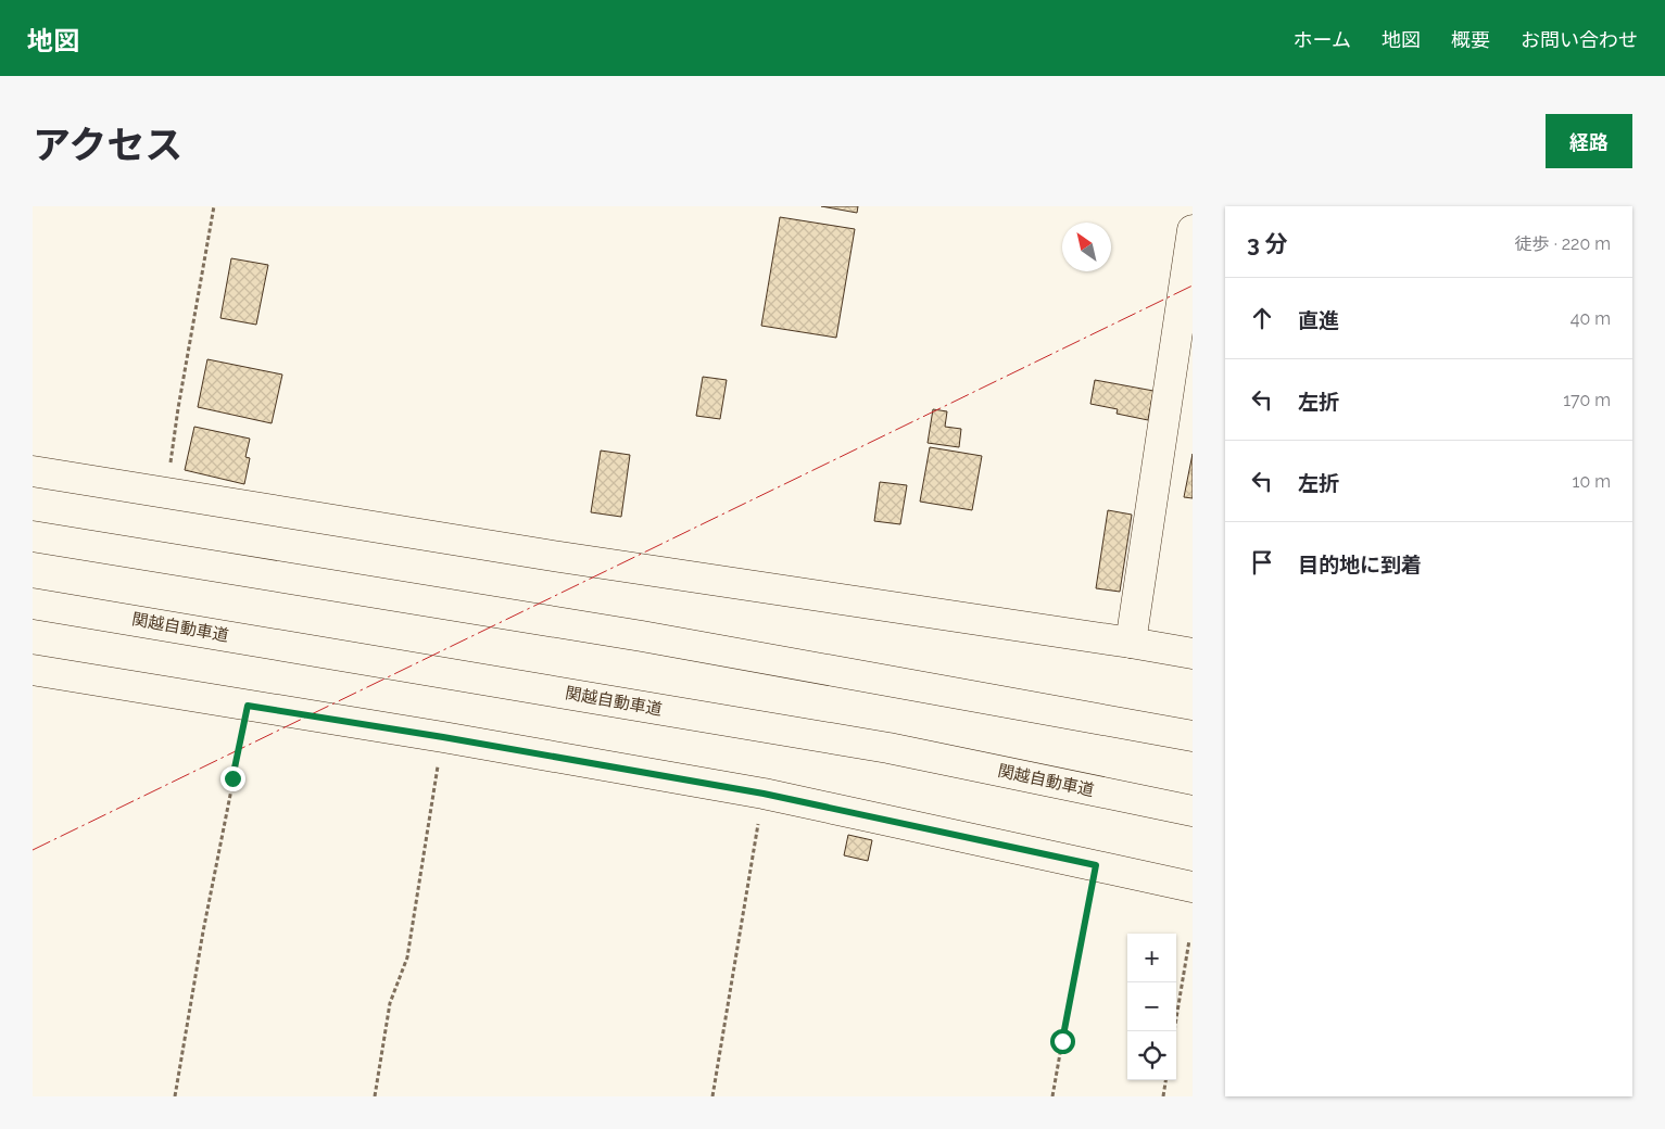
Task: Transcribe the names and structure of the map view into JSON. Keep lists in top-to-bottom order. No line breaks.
{"streets":{"main road":["関越自動車道"]},"north":"top left","page":{"header":"地図","nav":["ホーム","地図","概要","お問い合わせ"],"title":"アクセス","buttons":"経路","heading":["3 分","徒歩 · 220 m"],"list":[["直進","40 m"],["左折","170 m"],["左折","10 m"],"目的地に到着"],"map_buttons":["+","−"]}}
